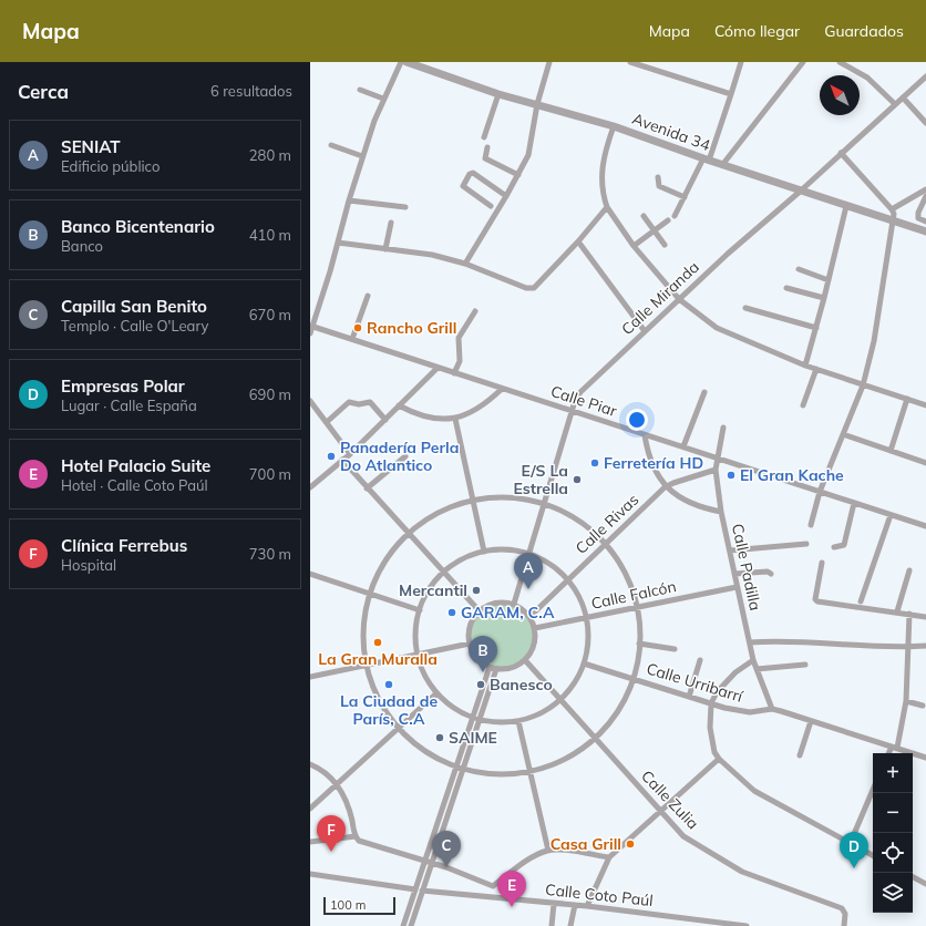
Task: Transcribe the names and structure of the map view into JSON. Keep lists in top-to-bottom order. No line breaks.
{"streets":{"street":["Avenida 34","Calle Miranda","Calle Piar","Calle Rivas","Calle Padilla","Calle Falcón","Calle Urribarrí","Calle Zulia","Calle Coto Paúl"]},"crossings":[["Avenida 34","Calle Miranda"],["Calle Miranda","Calle Piar"],["Calle Miranda","Calle Rivas"],["Calle Miranda","Calle Falcón"],["Calle Miranda","Calle Zulia"],["Calle Piar","Calle Padilla"],["Calle Rivas","Calle Padilla"],["Calle Rivas","Calle Falcón"],["Calle Rivas","Calle Zulia"],["Calle Padilla","Calle Falcón"],["Calle Padilla","Calle Urribarrí"],["Calle Falcón","Calle Zulia"]],"places":["Rancho Grill","Panadería Perla Do Atlantico","Ferretería HD","El Gran Kache","E/S La Estrella","Mercantil","GARAM, C.A","La Gran Muralla","La Ciudad de París, C.A","Banesco","SAIME","Casa Grill"],"scale_bar":"100 m","north":"top left","page":{"header":"Mapa","nav":["Mapa","Cómo llegar","Guardados"],"heading":["Cerca","6 resultados"],"list":[{"mark":"A","name":"SENIAT","note":"Edificio público","value":"280 m"},{"mark":"B","name":"Banco Bicentenario","note":"Banco","value":"410 m"},{"mark":"C","name":"Capilla San Benito","note":"Templo · Calle O'Leary","value":"670 m"},{"mark":"D","name":"Empresas Polar","note":"Lugar · Calle España","value":"690 m"},{"mark":"E","name":"Hotel Palacio Suite","note":"Hotel · Calle Coto Paúl","value":"700 m"},{"mark":"F","name":"Clínica Ferrebus","note":"Hospital","value":"730 m"}],"pins":["A","B","F","C","D","E"],"map_buttons":["+","−"],"scale":"100 m"}}
